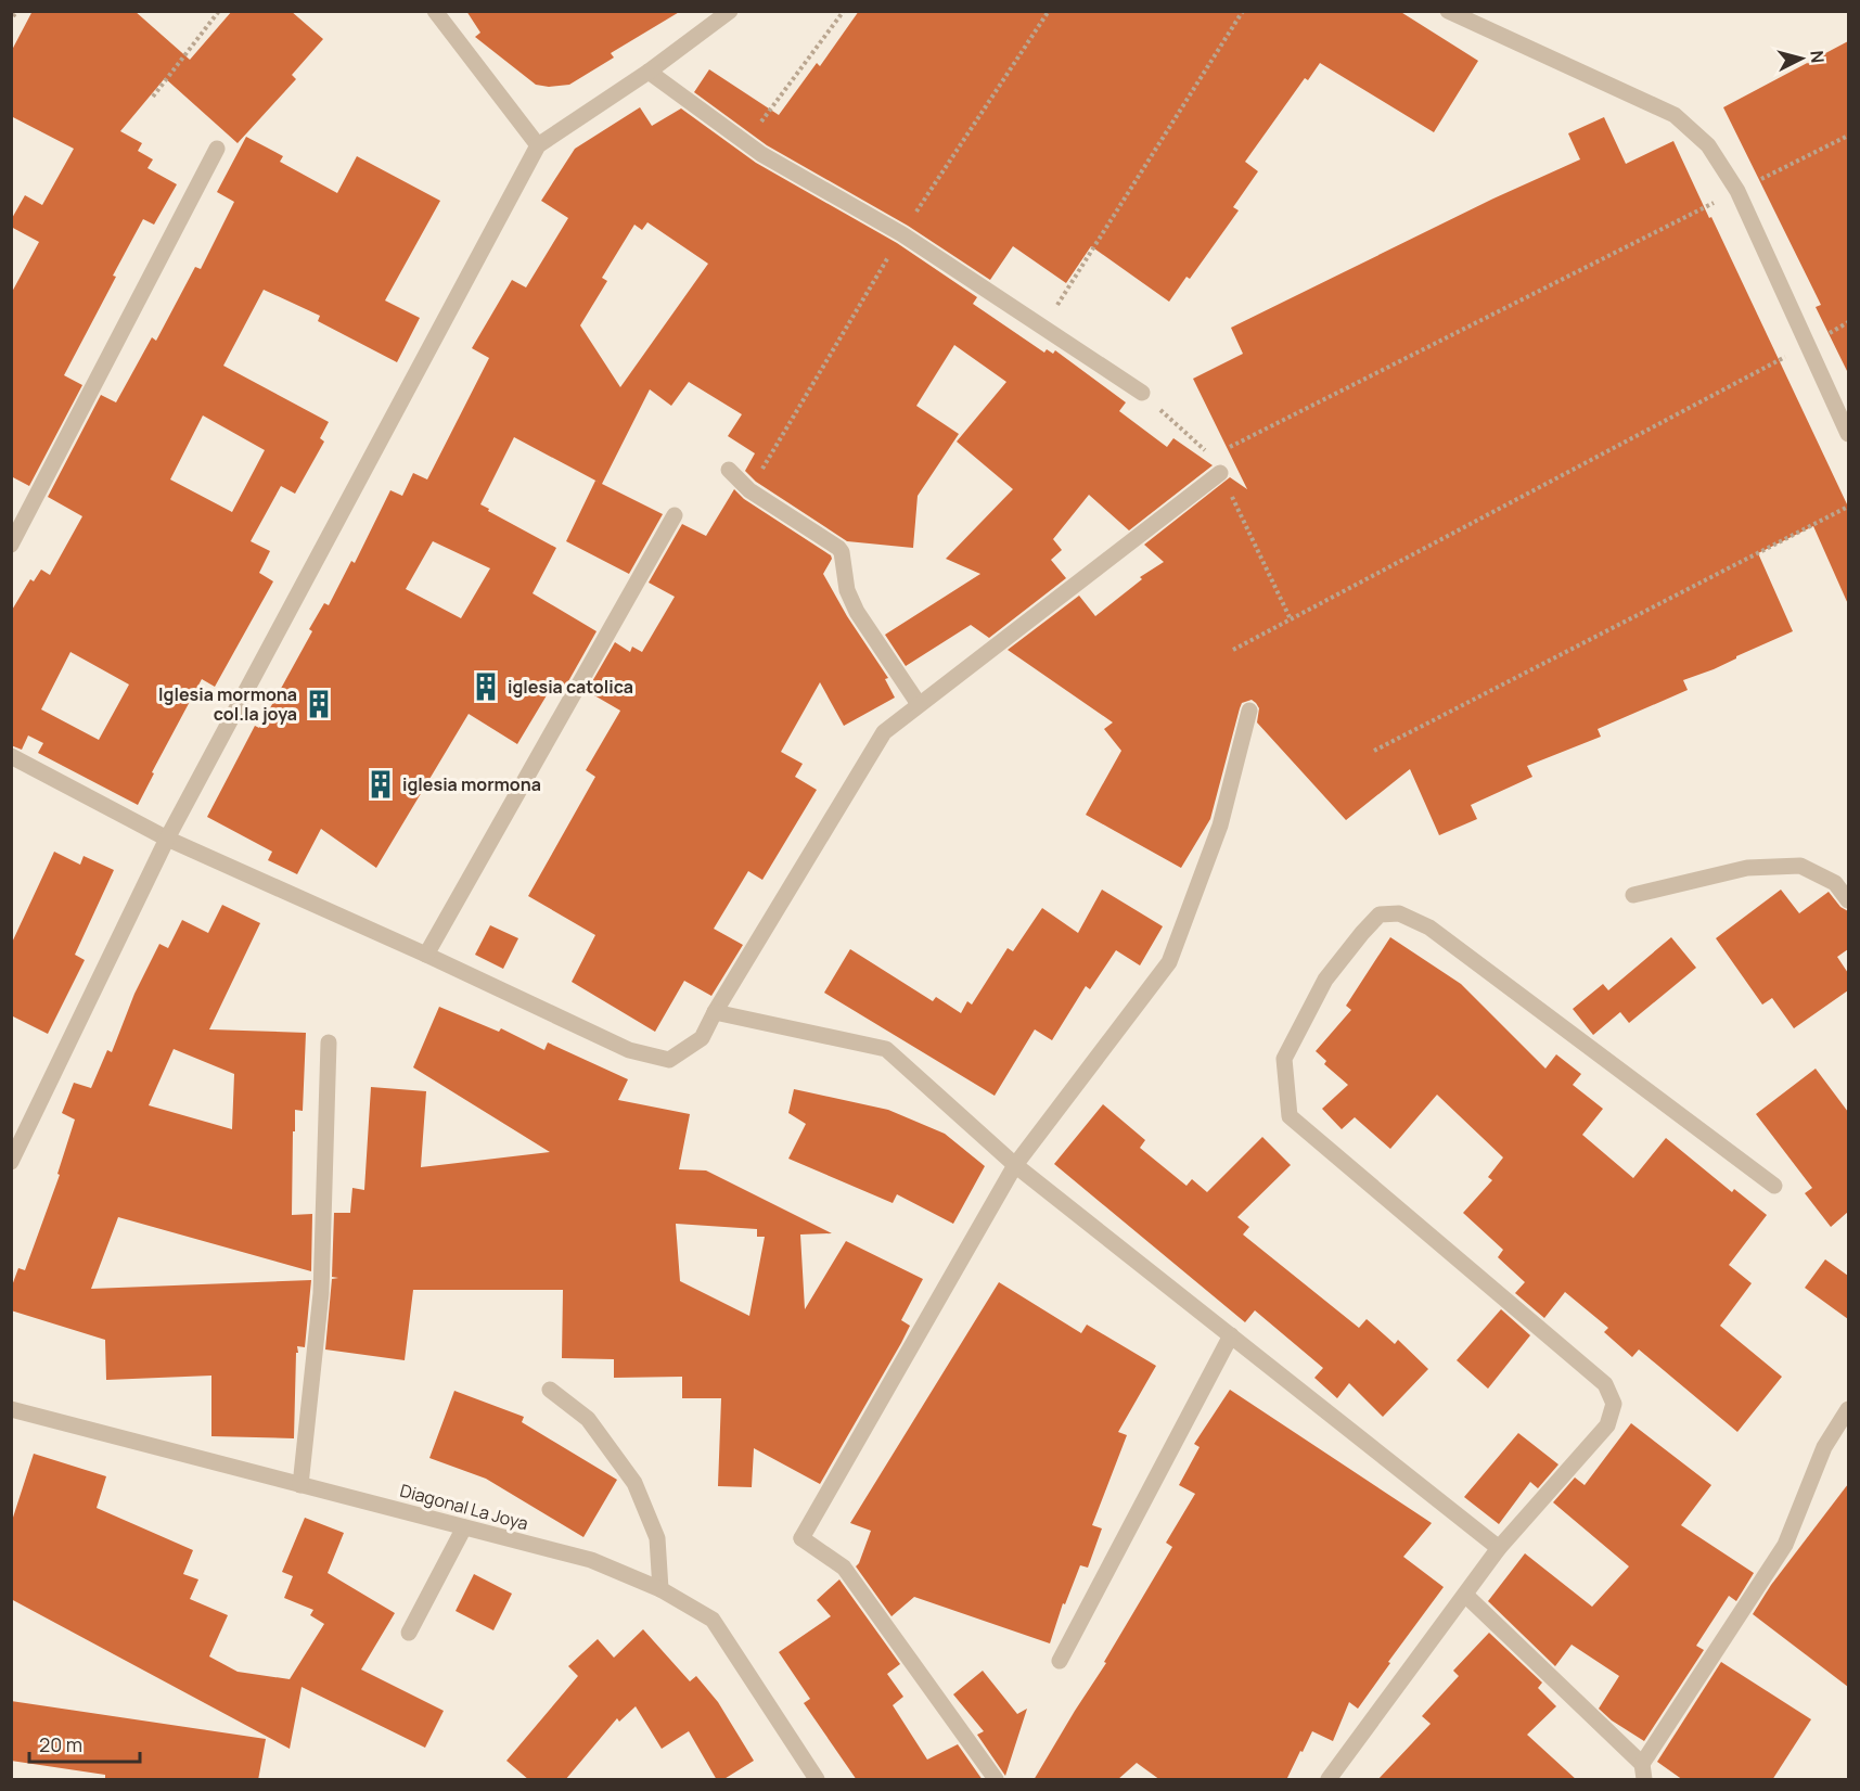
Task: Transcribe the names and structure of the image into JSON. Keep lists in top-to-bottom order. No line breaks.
{"streets":{"street":["Diagonal La Joya"]},"places":{"building":["iglesia catolica","Iglesia mormona col.la joya","iglesia mormona"]},"scale_bar":"20 m","north":"right"}
